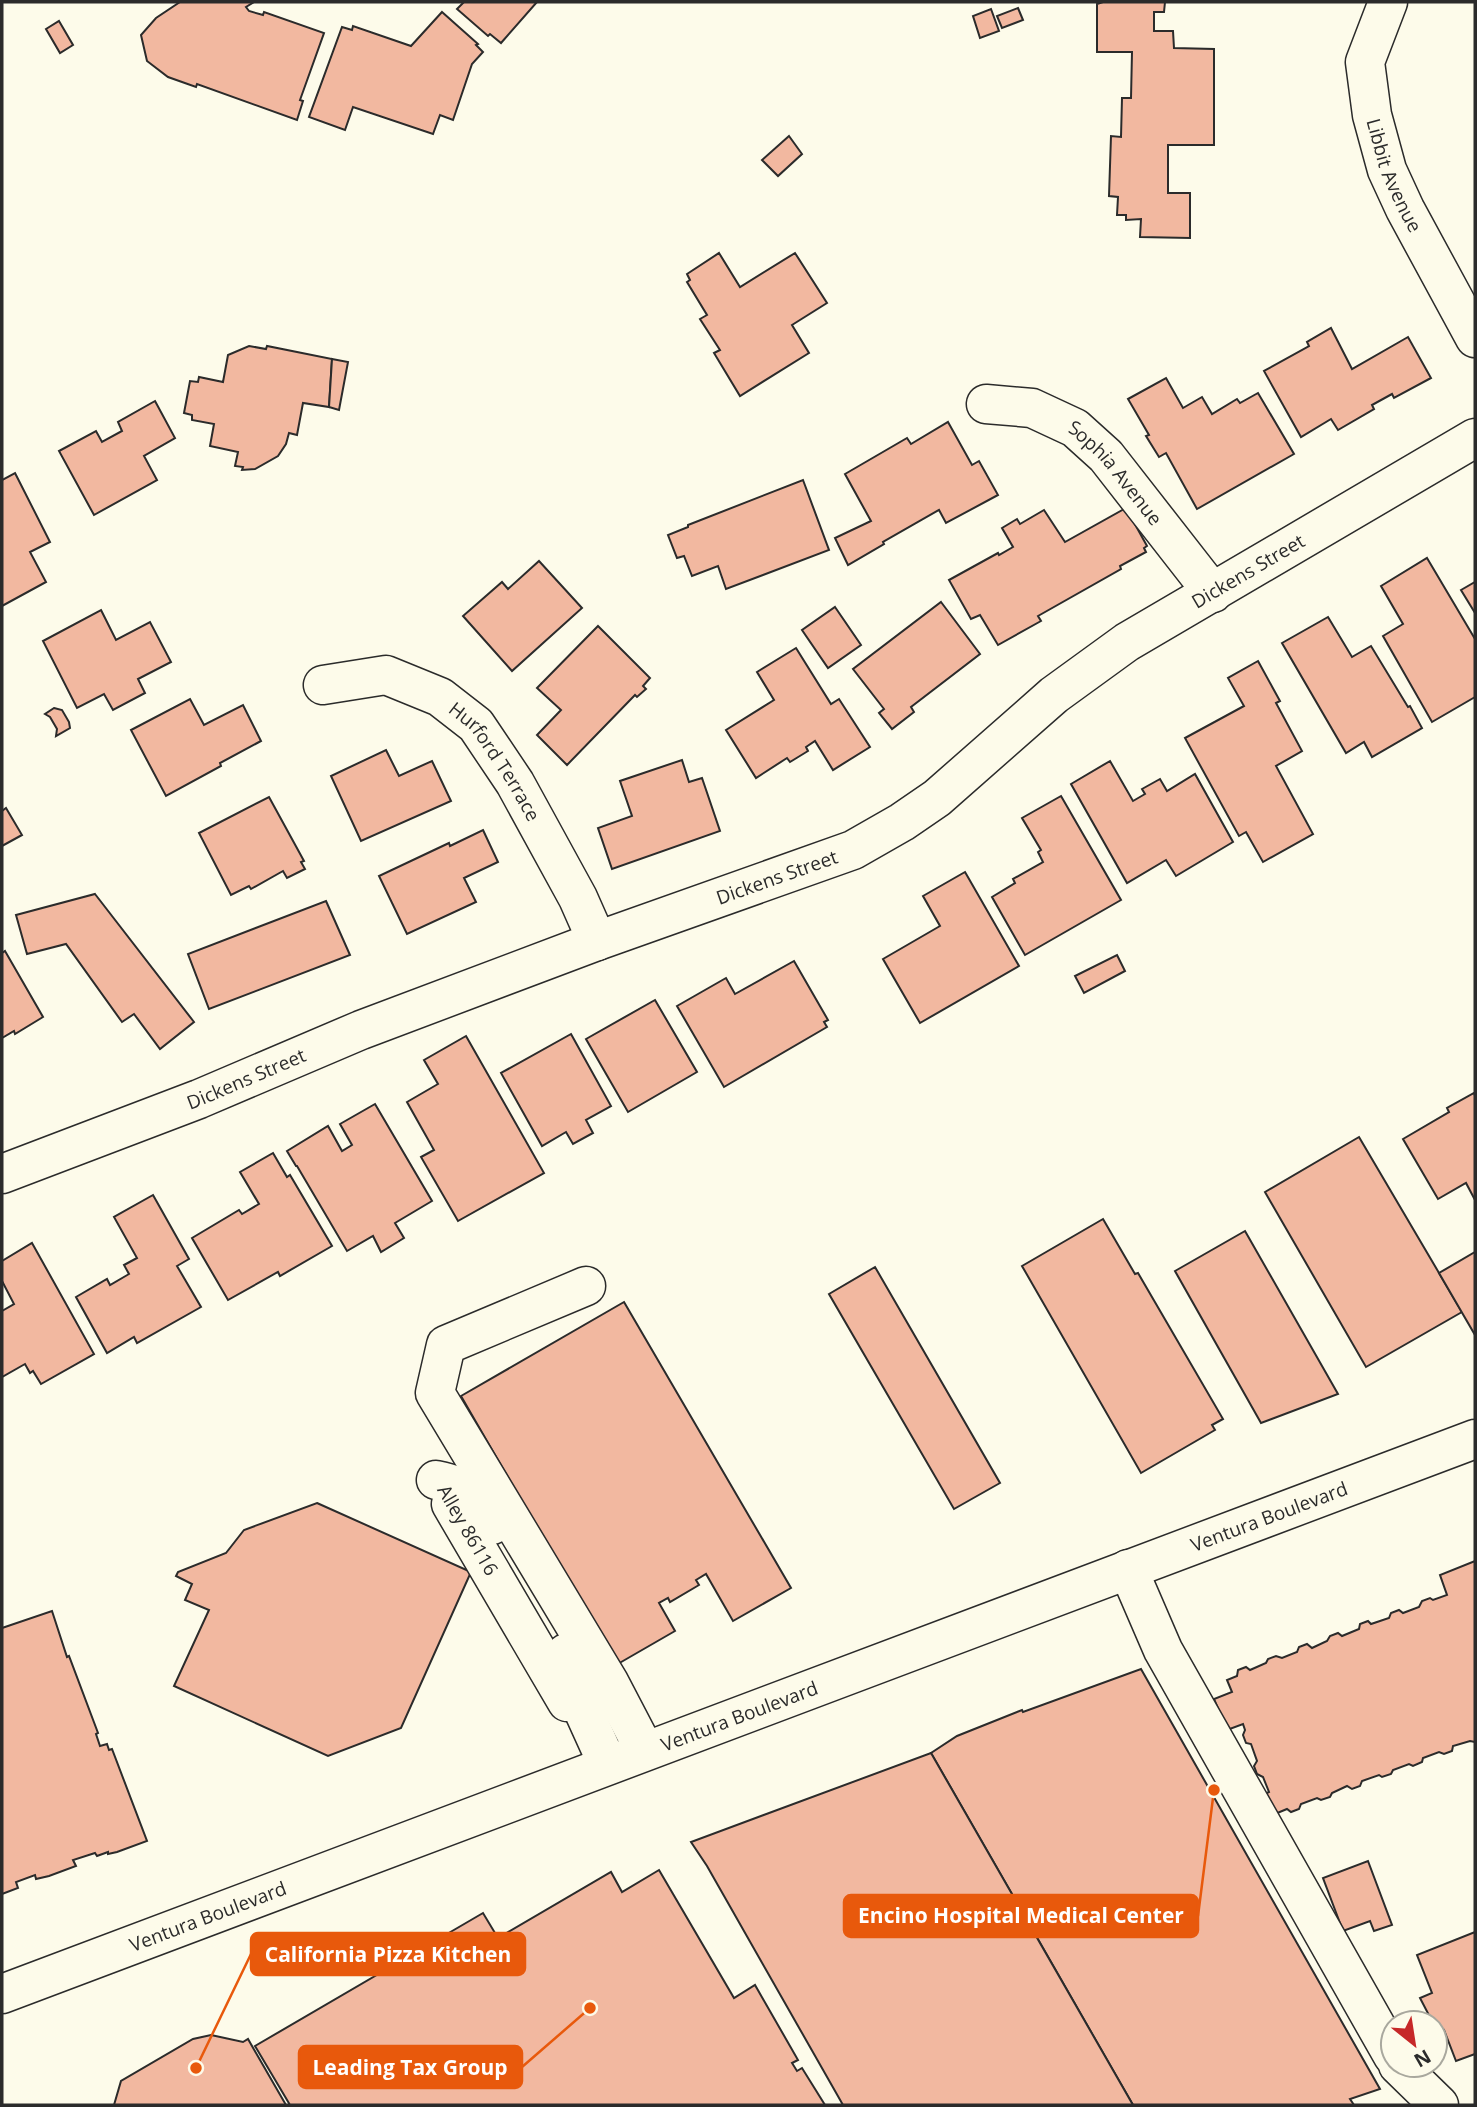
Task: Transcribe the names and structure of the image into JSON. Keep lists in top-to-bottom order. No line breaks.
{"streets":{"street":["Libbit Avenue","Sophia Avenue","Dickens Street","Hurford Terrace","Ventura Boulevard","Alley 86116"]},"crossings":[["Sophia Avenue","Dickens Street"],["Dickens Street","Hurford Terrace"],["Ventura Boulevard","Alley 86116"]],"places":["Encino Hospital Medical Center","Leading Tax Group","California Pizza Kitchen"],"north":"bottom right"}
